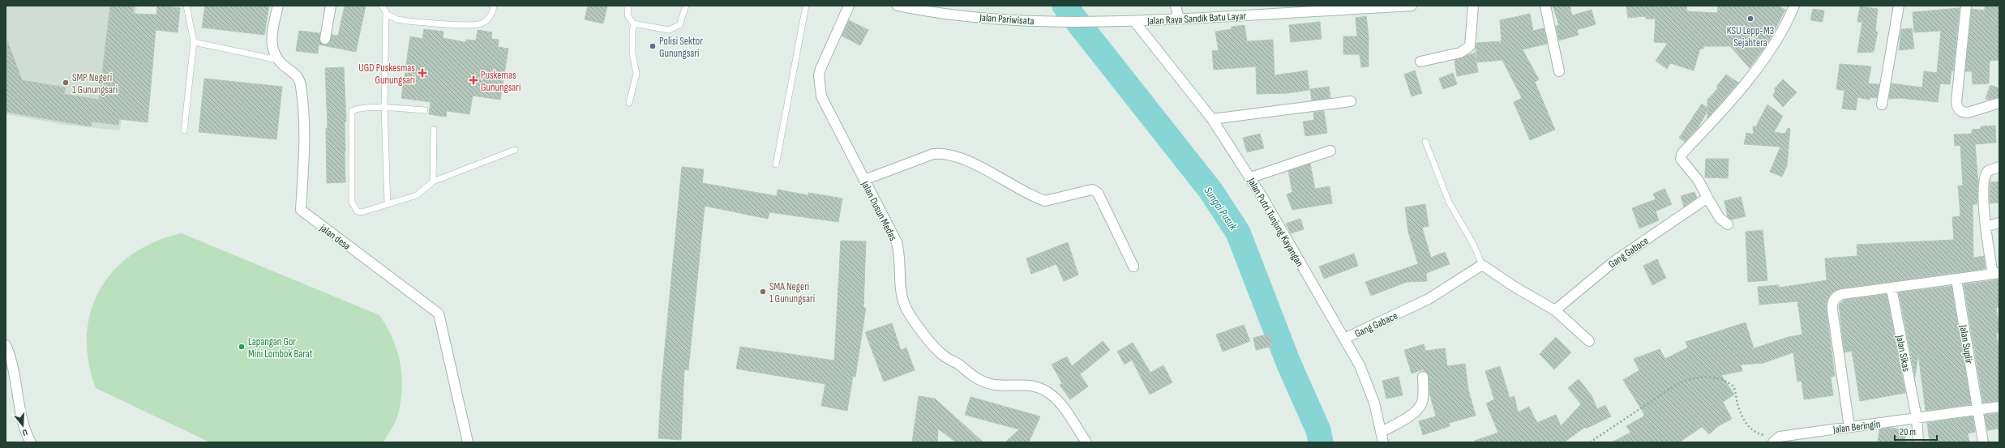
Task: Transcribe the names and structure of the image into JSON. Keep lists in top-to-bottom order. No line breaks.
{"streets":{"street":["Jalan Raya Sandik Batu Layar","Jalan Pariwisata","Jalan Dusun Medas","Jalan Putri Tunjung Kayangan","jalan desa","Gang Gabace","Jalan Suplir","Jalan Sikas","Jalan Beringin"]},"crossings":[["Jalan Raya Sandik Batu Layar","Jalan Pariwisata"],["Jalan Raya Sandik Batu Layar","Jalan Putri Tunjung Kayangan"],["Jalan Putri Tunjung Kayangan","Gang Gabace"],["Jalan Suplir","Jalan Beringin"],["Jalan Sikas","Jalan Beringin"]],"water":["Sungai Pusuk"],"places":{"other":["KSU Lepp-M3 Sejahtera","Polisi Sektor Gunungsari","SMP Negeri 1 Gunungsari","SMA Negeri 1 Gunungsari","Lapangan Gor Mini Lombok Barat"],"health":["UGD Puskesmas Gunungsari","Puskemas Gunungsari"]},"scale_bar":"20 m","north":"bottom"}
